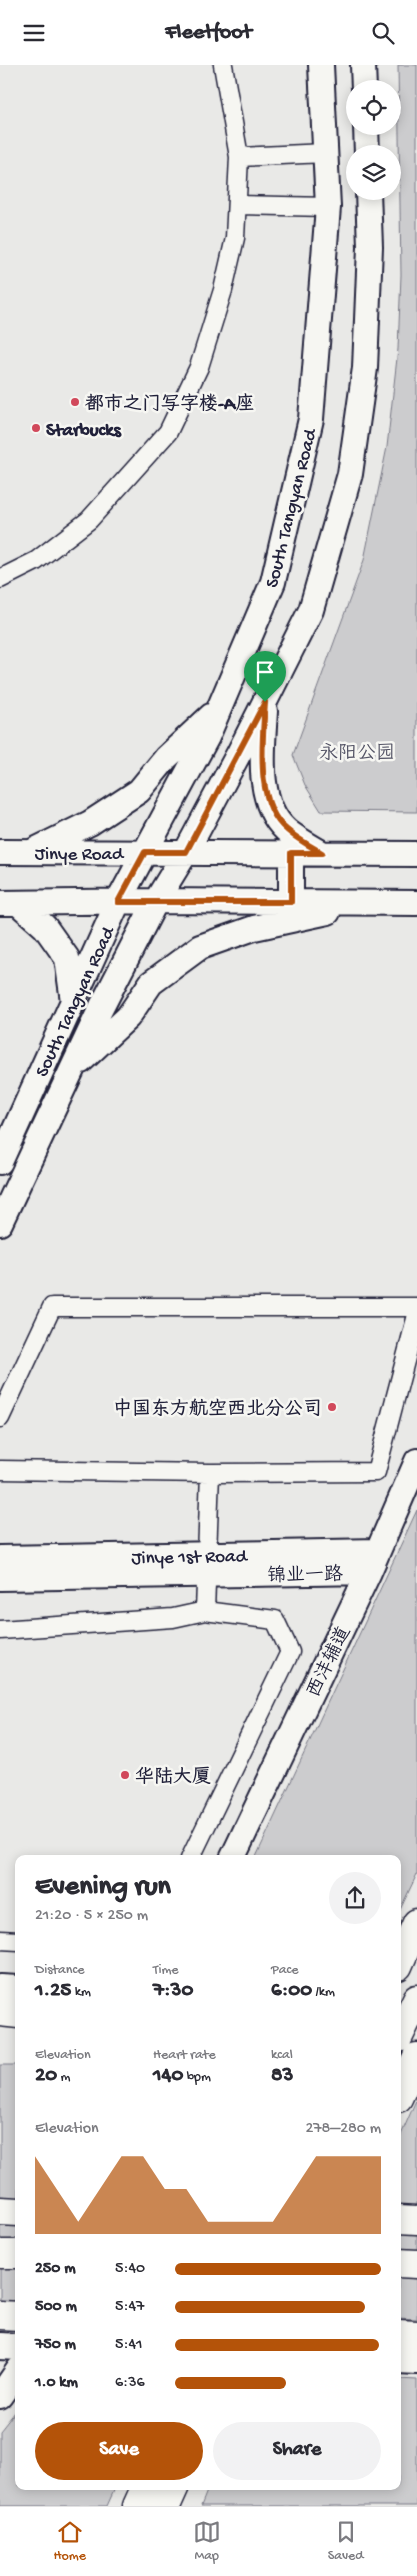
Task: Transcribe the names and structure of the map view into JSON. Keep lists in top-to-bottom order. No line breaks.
{"streets":{"main road":["South Tangyan Road","Jinye Road","Jinye 1st Road","西沣辅道"]},"crossings":[["South Tangyan Road","Jinye Road"],["Jinye 1st Road","西沣辅道"]],"parks":["永阳公园"],"places":["都市之门写字楼-A座","Starbucks","中国东方航空西北分公司","华陆大厦"],"page":{"header":"Fleetfoot","heading":["Evening run","21:20 · 5 × 250 m"],"stats":[["Distance","1.25 km"],["Time","7:30"],["Pace","6:00 /km"],["Elevation","20 m"],["Heart rate","140 bpm"],["kcal","83"]],"chart":["Elevation","278–280 m"],"list":[{"name":"250 m","note":"5:40"},{"name":"500 m","note":"5:47"},{"name":"750 m","note":"5:41"},{"name":"1.0 km","note":"6:36"}],"buttons":["Save","Share"],"tabs":["Home","Map","Saved"]}}
